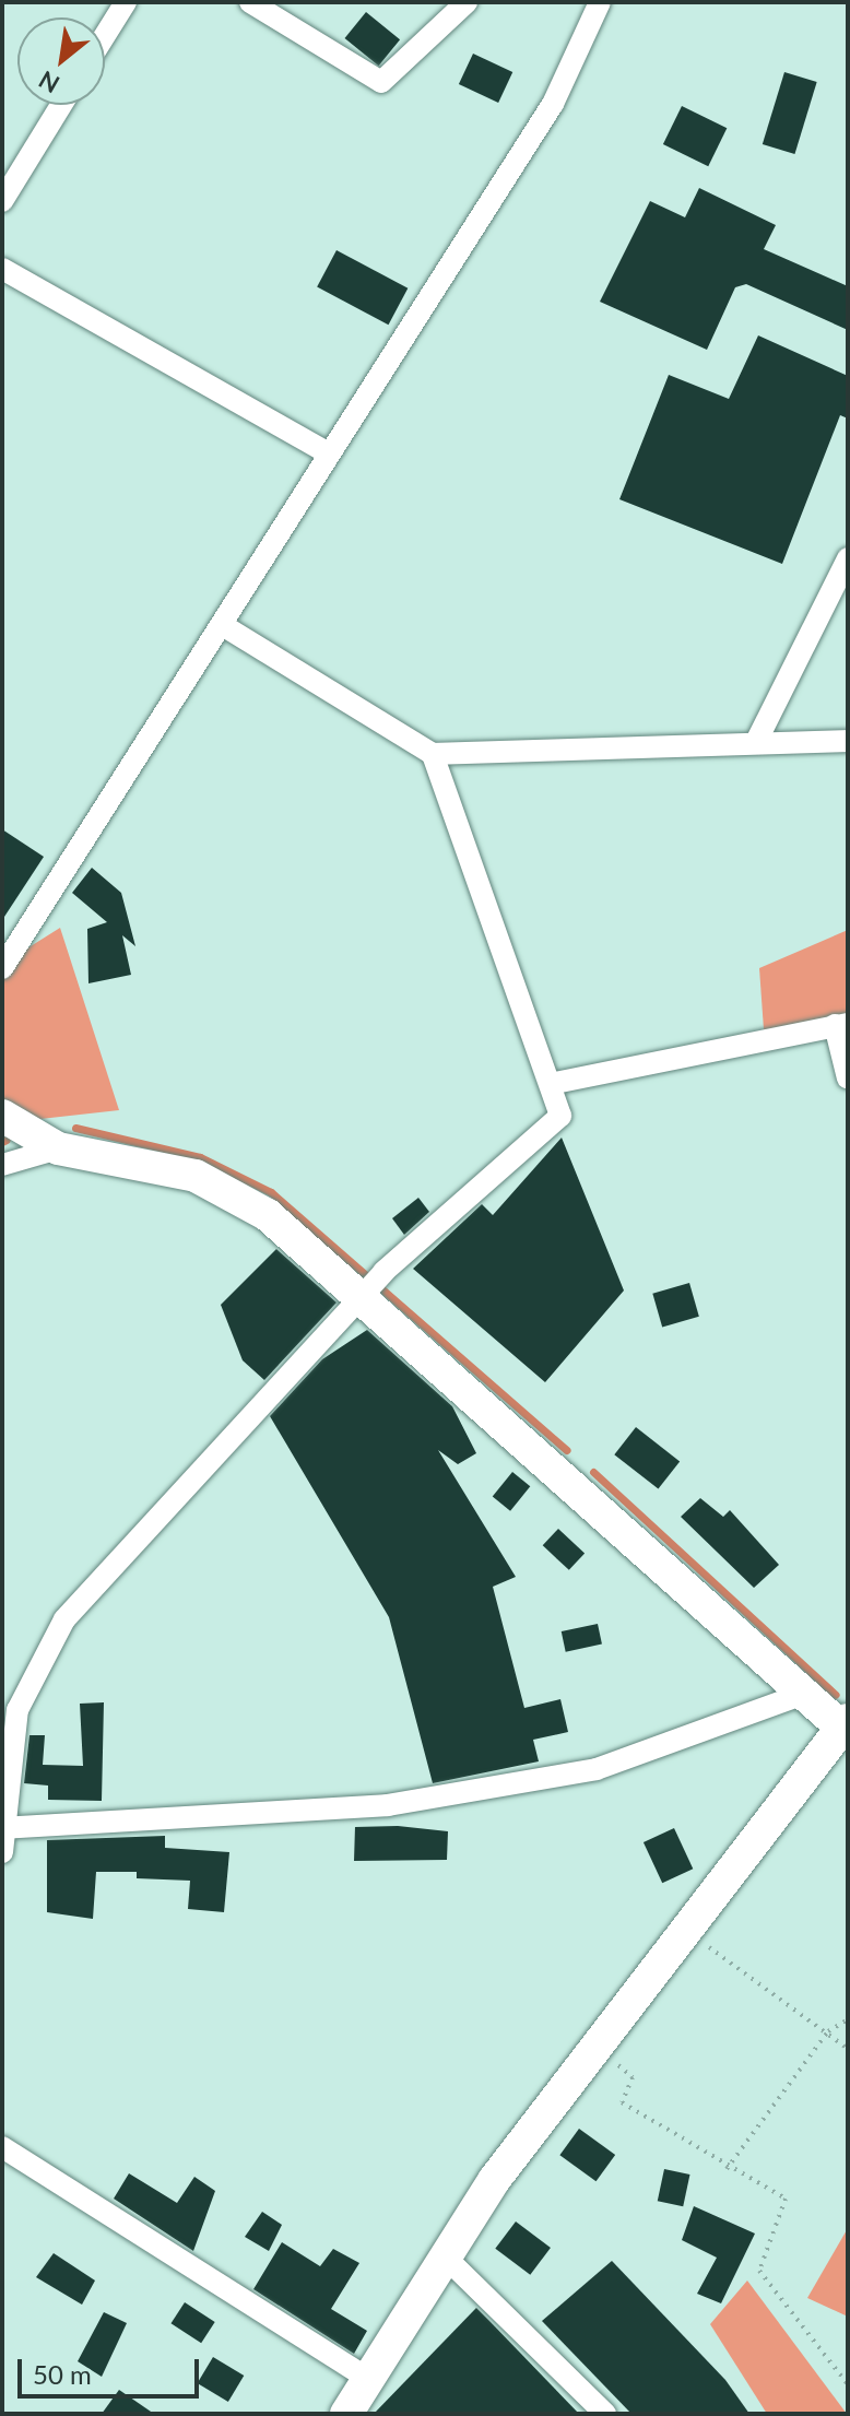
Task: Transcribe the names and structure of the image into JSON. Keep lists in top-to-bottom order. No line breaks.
{"scale_bar":"50 m","north":"bottom left"}
